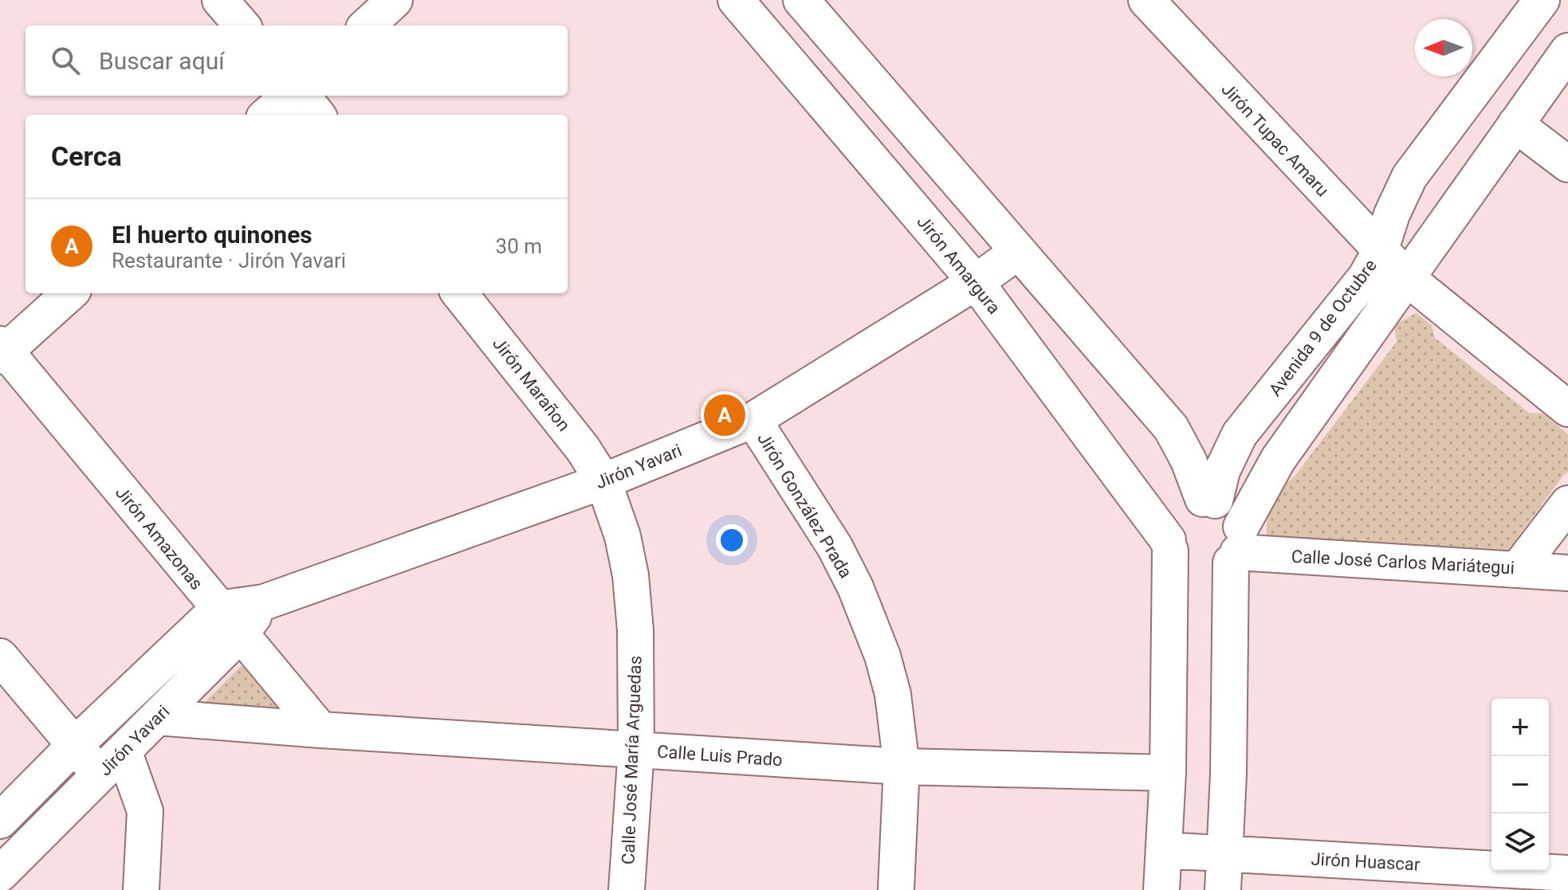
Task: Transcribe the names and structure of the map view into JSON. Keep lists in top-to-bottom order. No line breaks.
{"streets":{"street":["Jirón Tupac Amaru","Jirón Amargura","Avenida 9 de Octubre","Jirón Marañon","Jirón Yavari","Jirón González Prada","Jirón Amazonas","Calle José Carlos Mariátegui","Calle Luis Prado","Calle José María Arguedas","Jirón Huascar"]},"crossings":[["Jirón Tupac Amaru","Avenida 9 de Octubre"],["Jirón Amargura","Avenida 9 de Octubre"],["Jirón Amargura","Jirón Yavari"],["Jirón Amargura","Calle José Carlos Mariátegui"],["Avenida 9 de Octubre","Calle José Carlos Mariátegui"],["Jirón Marañon","Jirón Yavari"],["Jirón Marañon","Calle José María Arguedas"],["Jirón Yavari","Jirón González Prada"],["Jirón Yavari","Jirón Amazonas"],["Jirón Yavari","Calle Luis Prado"],["Jirón Yavari","Calle José María Arguedas"],["Jirón González Prada","Calle Luis Prado"],["Jirón Amazonas","Calle Luis Prado"],["Calle Luis Prado","Calle José María Arguedas"]],"north":"left","page":{"search":"Buscar aquí","heading":"Cerca","list":[{"mark":"A","name":"El huerto quinones","note":"Restaurante · Jirón Yavari","value":"30 m"}],"pins":"A","map_buttons":["+","−"]}}
